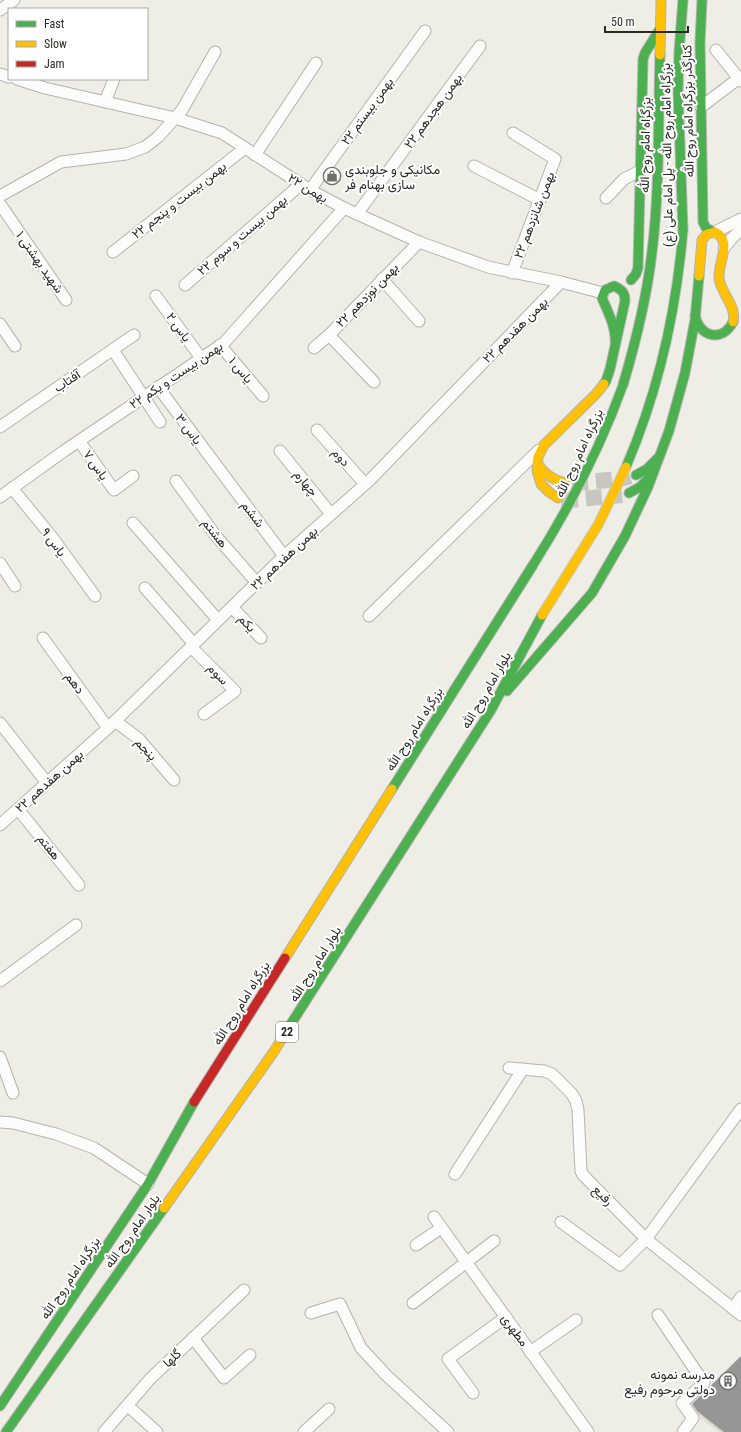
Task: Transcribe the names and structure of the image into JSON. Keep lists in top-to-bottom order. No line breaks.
{"streets":{"main road":["کنارگذر بزرگراه امام روح الله","بزرگراه امام روح الله","بزرگراه امام روح الله - پل امام علی (ع)","بلوار امام روح الله","22"],"street":["۲۲ بهمن بیستم","۲۲ بهمن هجدهم","۲۲ بهمن","۲۲ بهمن بیست و پنجم","۲۲ بهمن شانزدهم","۲۲ بهمن بیست و سوم","شهید بهشتی ۱","۲۲ بهمن نوزدهم","یاس ۲","۲۲ بهمن هفدهم","یاس ۱","۲۲ بهمن بیست و یکم","آفتاب","یاس ۳","دوم","یاس ۷","چهارم","ششم","هشتم","یاس ۹","یکم","سوم","دهم","پنجم","هفتم","رفیع","مطهری","گلها"]},"crossings":[["۲۲ بهمن بیستم","۲۲ بهمن"],["۲۲ بهمن بیستم","۲۲ بهمن بیست و سوم"],["۲۲ بهمن هجدهم","۲۲ بهمن"],["بزرگراه امام روح الله - پل امام علی (ع)","بلوار امام روح الله"],["۲۲ بهمن","۲۲ بهمن بیست و پنجم"],["۲۲ بهمن","۲۲ بهمن شانزدهم"],["۲۲ بهمن","۲۲ بهمن بیست و سوم"],["۲۲ بهمن","۲۲ بهمن نوزدهم"],["۲۲ بهمن","۲۲ بهمن هفدهم"],["۲۲ بهمن","۲۲ بهمن بیست و یکم"],["یاس ۲","۲۲ بهمن بیست و یکم"],["۲۲ بهمن هفدهم","دوم"],["۲۲ بهمن هفدهم","چهارم"],["۲۲ بهمن هفدهم","ششم"],["۲۲ بهمن هفدهم","هشتم"],["۲۲ بهمن هفدهم","یکم"],["۲۲ بهمن هفدهم","سوم"],["۲۲ بهمن هفدهم","دهم"],["۲۲ بهمن هفدهم","پنجم"],["۲۲ بهمن هفدهم","هفتم"],["یاس ۱","۲۲ بهمن بیست و یکم"],["۲۲ بهمن بیست و یکم","یاس ۳"],["۲۲ بهمن بیست و یکم","یاس ۷"],["۲۲ بهمن بیست و یکم","یاس ۹"],["یاس ۳","ششم"],["دهم","پنجم"]],"places":{"shop":["مکانیکی و جلوبندی سازی بهنام فر"],"building":["مدرسه نمونه دولتی مرحوم رفیع"]},"legend":["Fast","Slow","Jam"],"scale_bar":"50 m"}
